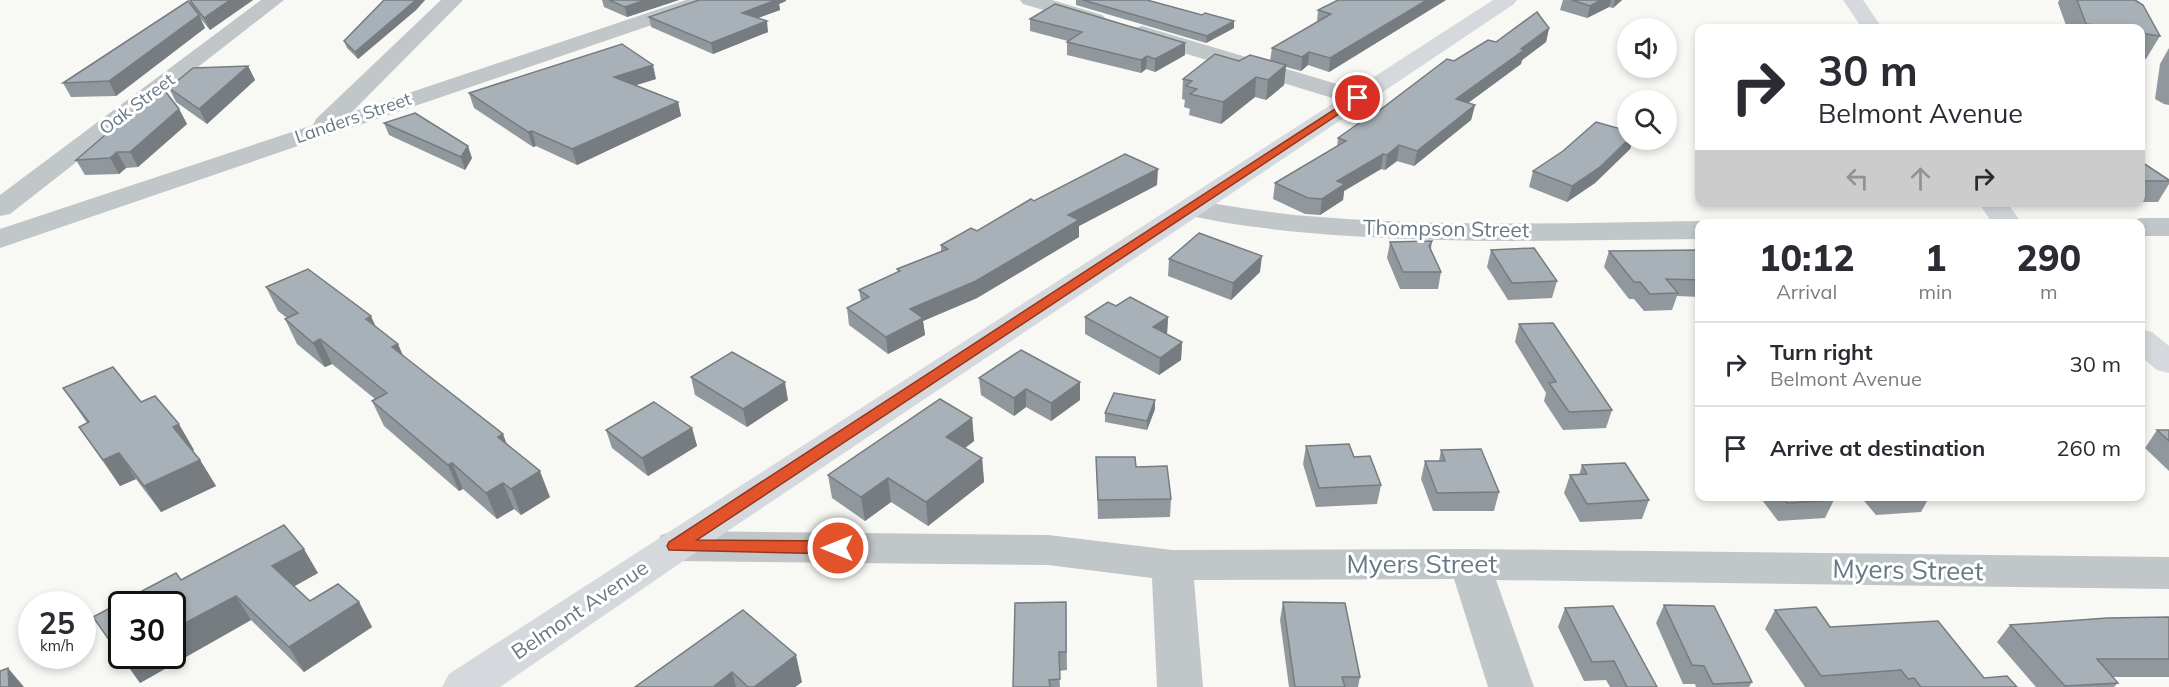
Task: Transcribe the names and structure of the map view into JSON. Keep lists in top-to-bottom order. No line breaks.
{"streets":{"main road":["Belmont Avenue"],"street":["Oak Street","Landers Street","Thompson Street","Myers Street"]},"crossings":[["Thompson Street","Belmont Avenue"],["Myers Street","Belmont Avenue"]],"page":{"turn":["30 m","Belmont Avenue"],"eta":["10:12","Arrival","1","min","290","m"],"list":[{"name":"Turn right","note":"Belmont Avenue","value":"30 m"},{"name":"Arrive at destination","value":"260 m"}],"speed":"25 km/h","limit":"30"}}
